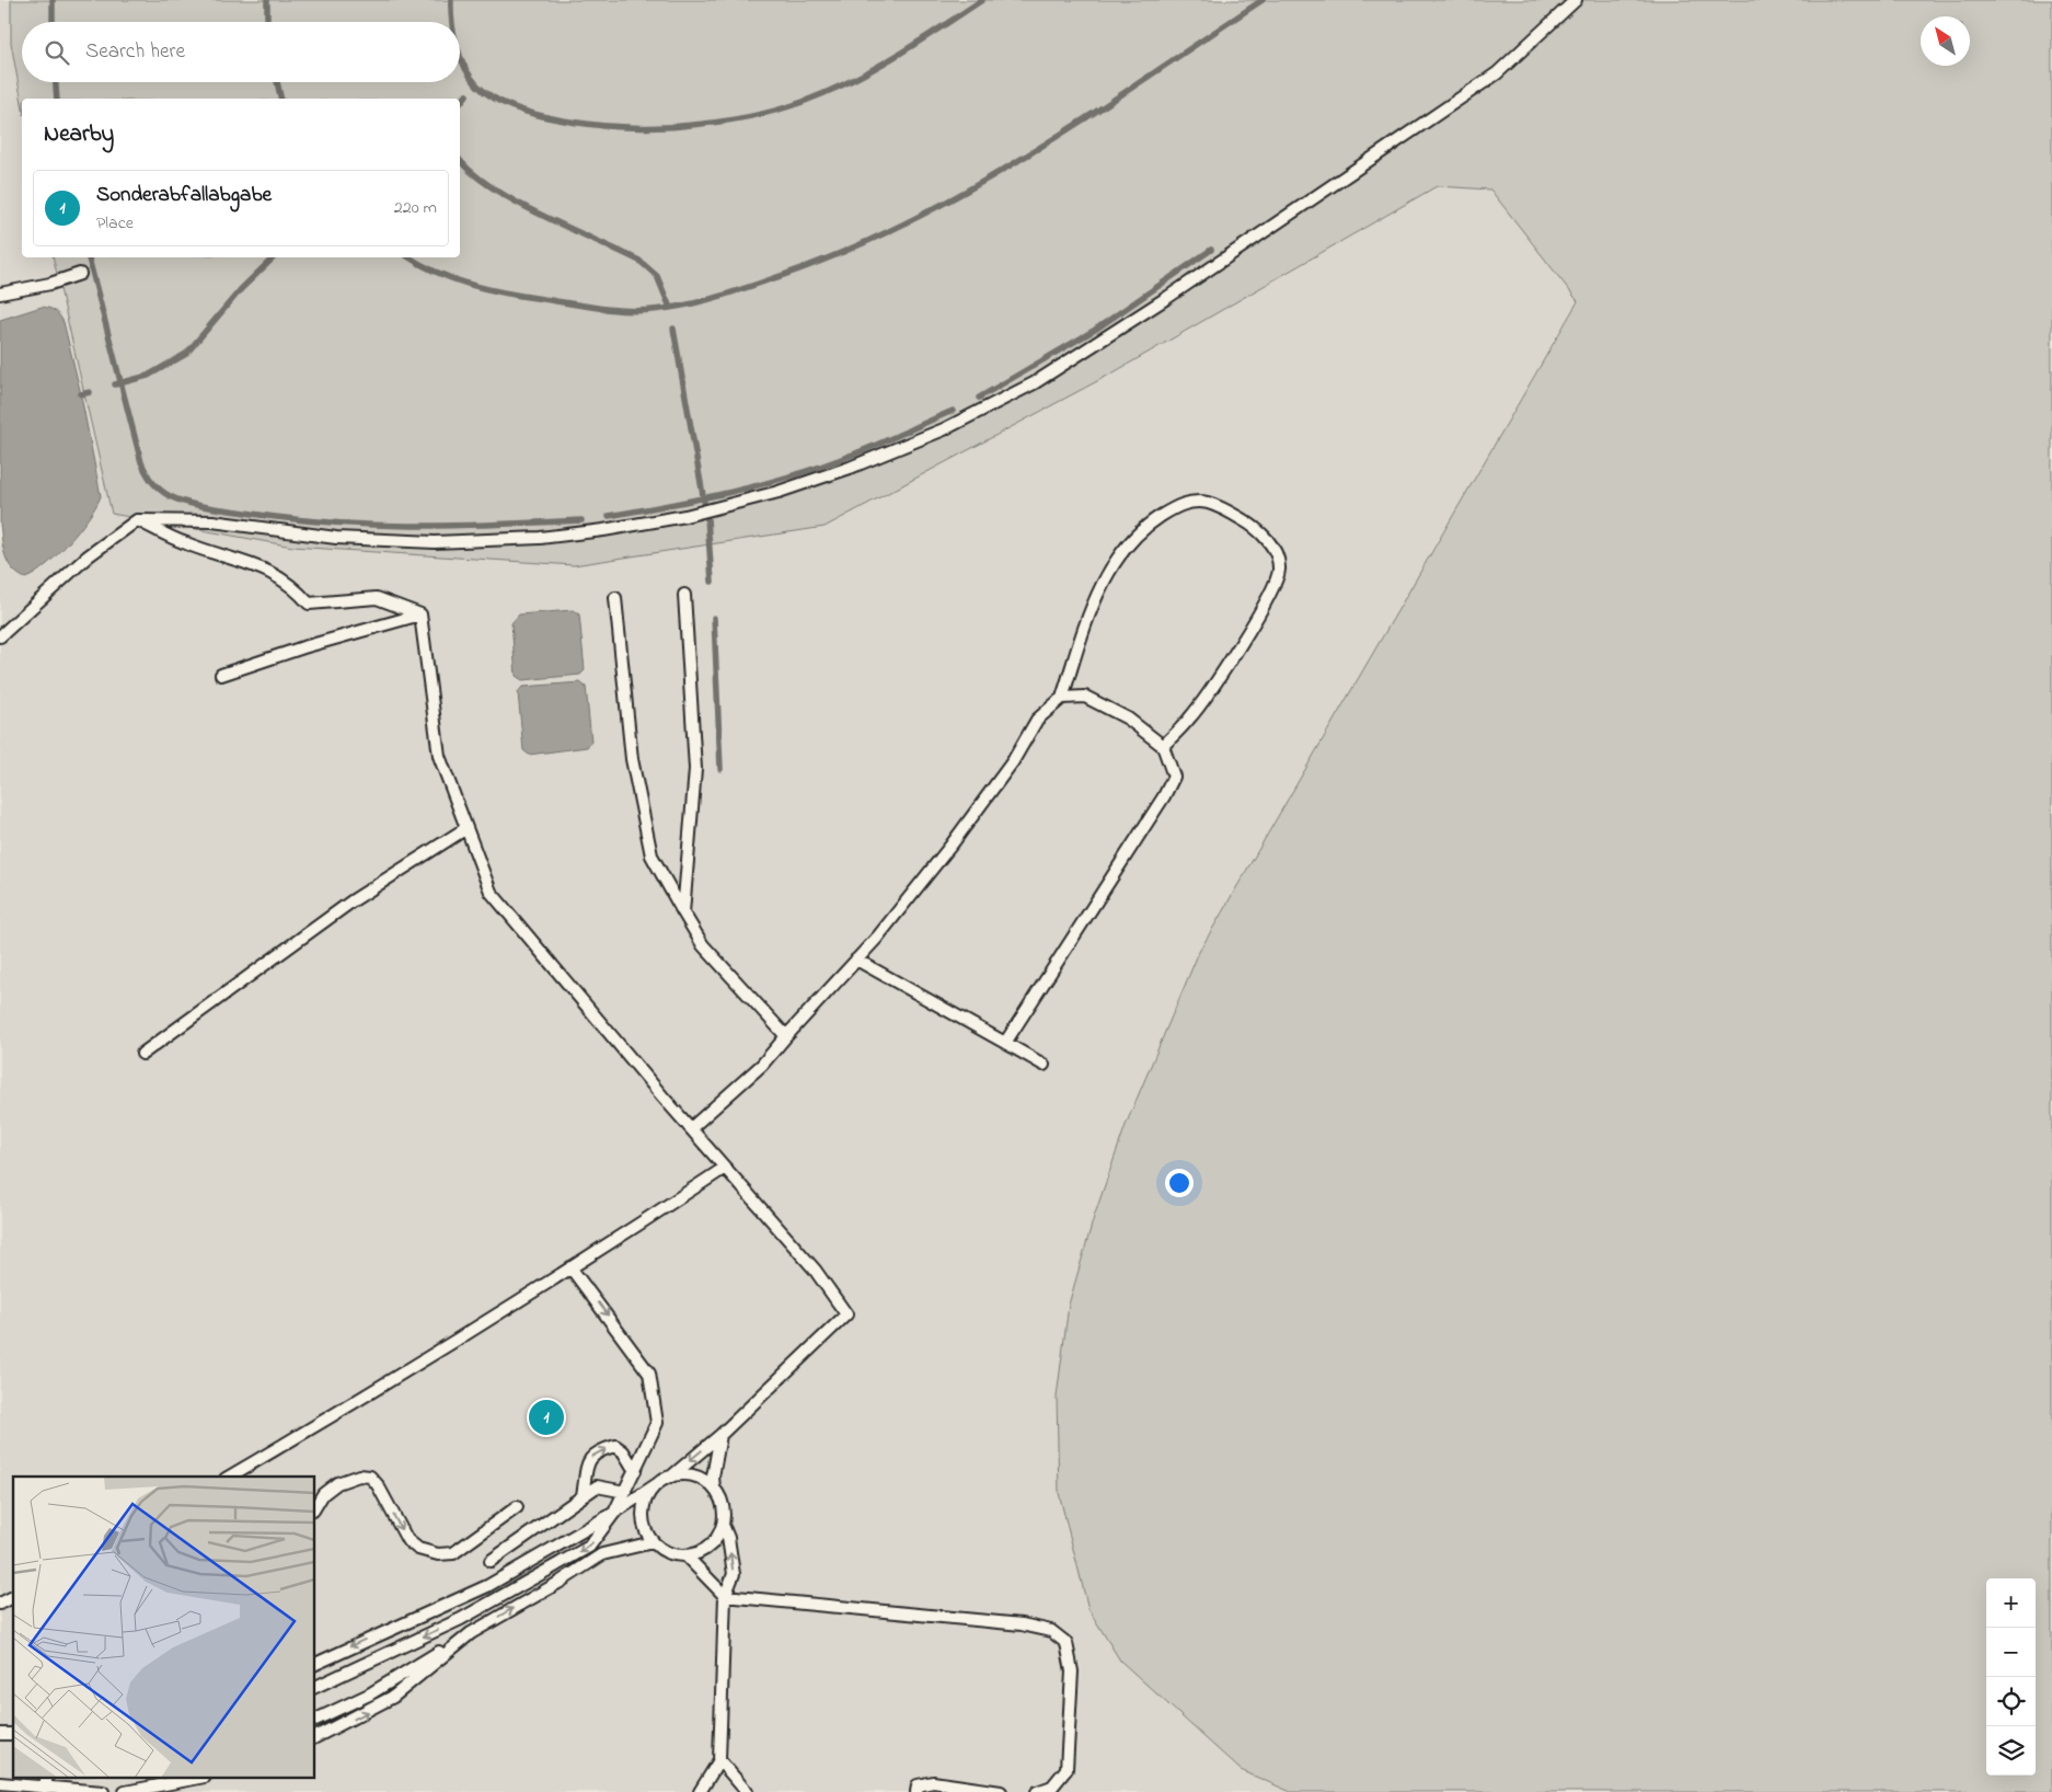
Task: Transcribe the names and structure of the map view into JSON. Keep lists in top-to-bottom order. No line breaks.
{"north":"top left","page":{"search":"Search here","heading":"Nearby","list":[{"mark":"1","name":"Sonderabfallabgabe","note":"Place","value":"220 m"}],"pins":"1","map_buttons":["+","−"]}}
